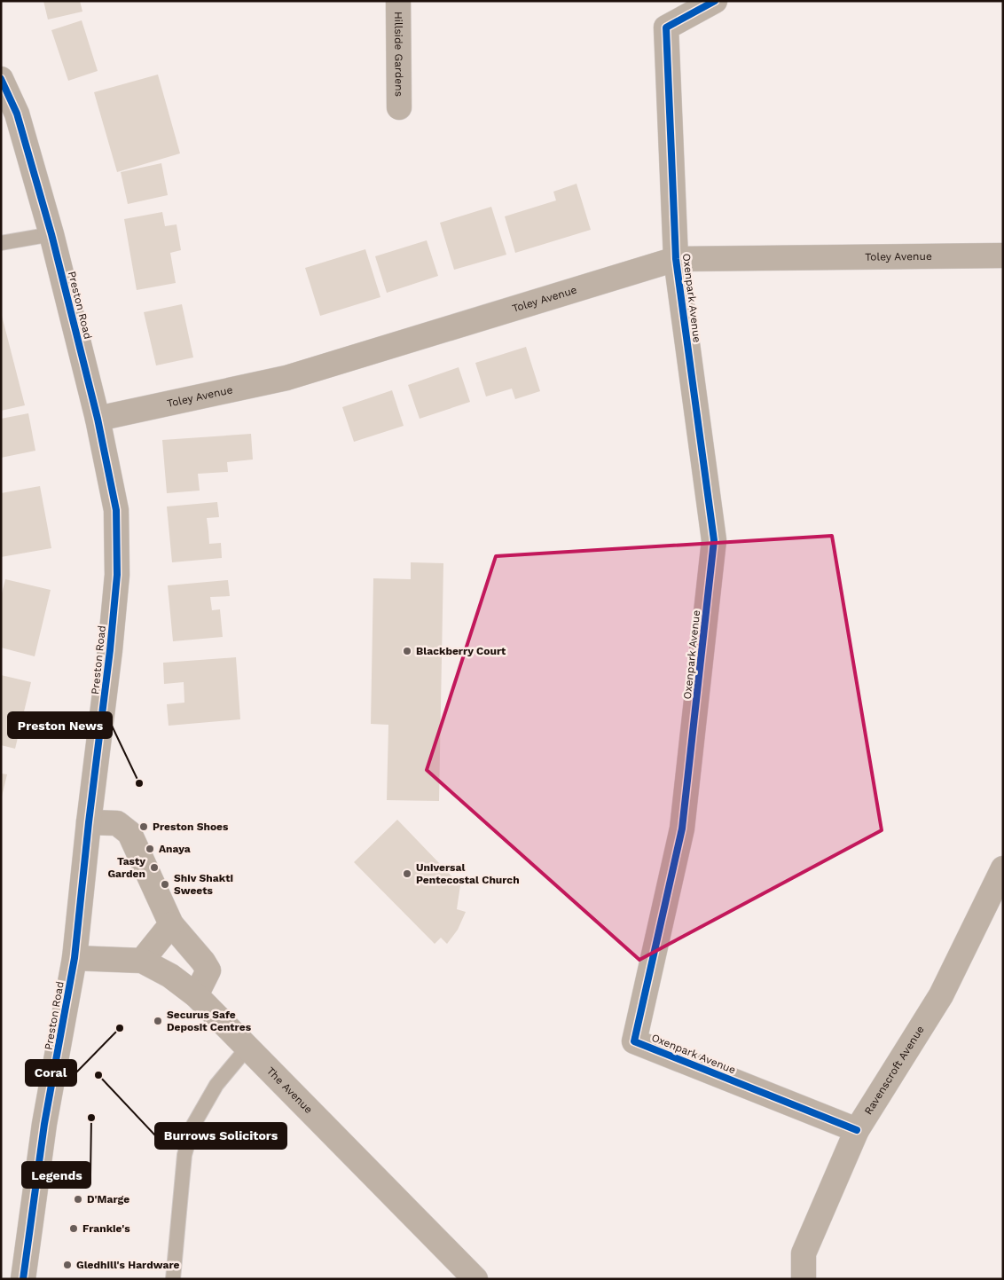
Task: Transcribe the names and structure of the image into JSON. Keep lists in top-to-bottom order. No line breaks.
{"streets":{"street":["Hillside Gardens","Toley Avenue","Oxenpark Avenue","Preston Road","Ravenscroft Avenue","The Avenue"]},"crossings":[["Toley Avenue","Oxenpark Avenue"],["Toley Avenue","Preston Road"],["Oxenpark Avenue","Ravenscroft Avenue"],["Preston Road","The Avenue"]],"places":["Blackberry Court","Preston News","Preston Shoes","Anaya","Tasty Garden","Universal Pentecostal Church","Shiv Shakti Sweets","Securus Safe Deposit Centres","Coral","Burrows Solicitors","Legends","D'Marge","Frankie's","Gledhill's Hardware"]}
